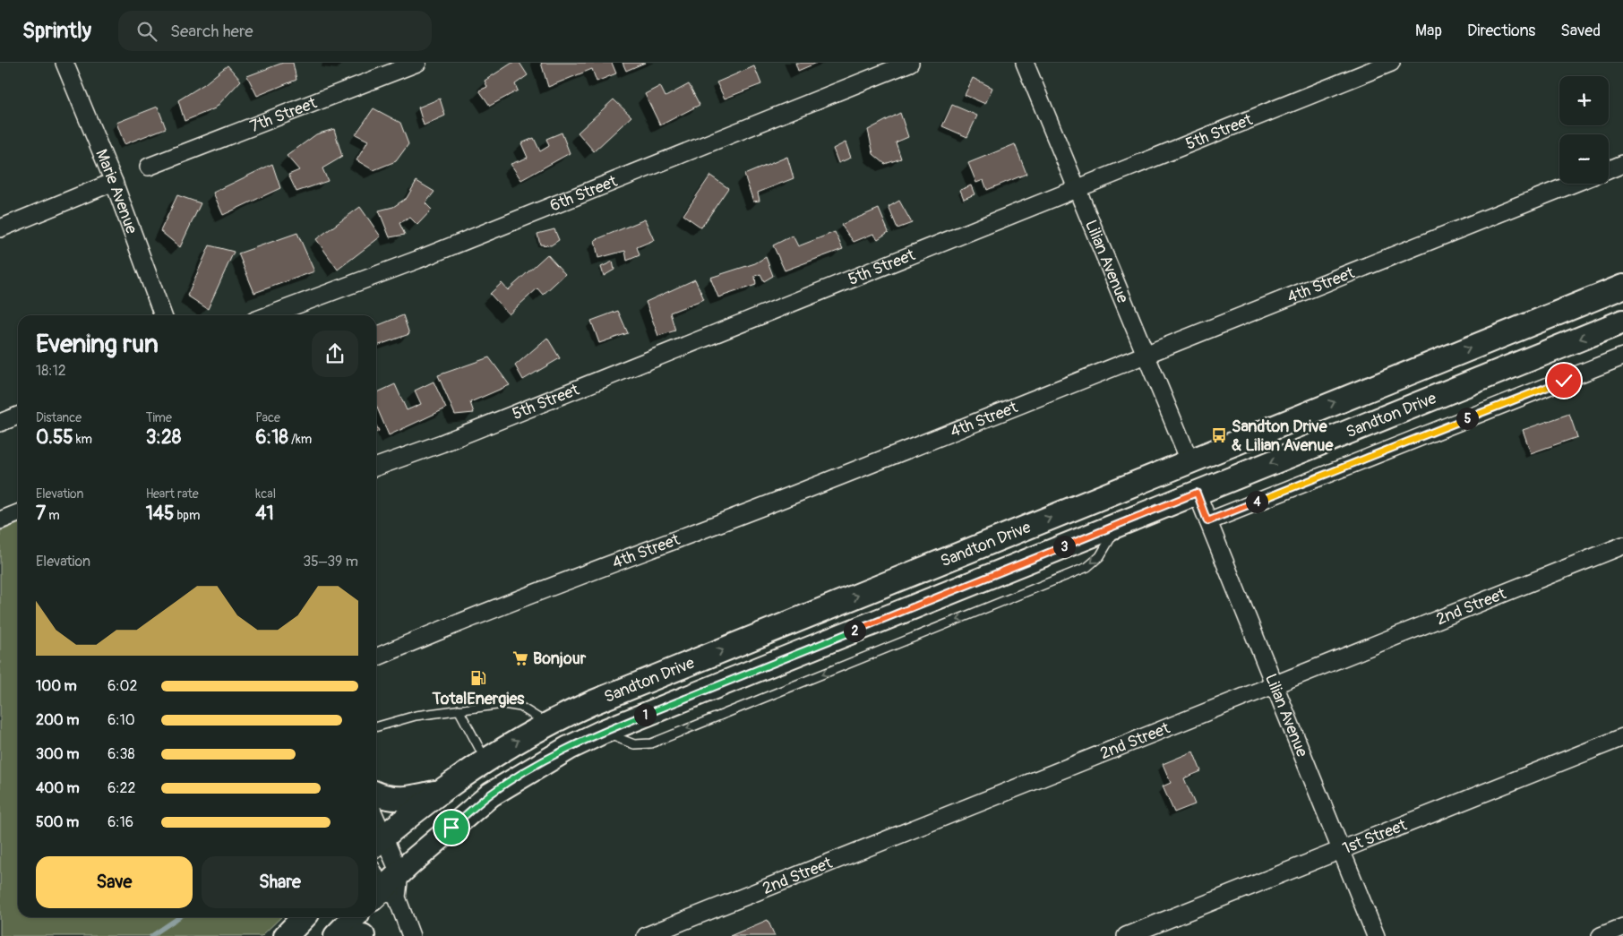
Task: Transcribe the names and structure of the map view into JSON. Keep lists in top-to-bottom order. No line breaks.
{"streets":{"main road":["Sandton Drive"],"street":["7th Street","5th Street","Marie Avenue","6th Street","Lilian Avenue","4th Street","2nd Street","1st Street"]},"crossings":[["5th Street","Lilian Avenue"],["Lilian Avenue","4th Street"],["Lilian Avenue","Sandton Drive"],["Lilian Avenue","2nd Street"],["Lilian Avenue","1st Street"]],"places":{"bus stop":["Sandton Drive & Lilian Avenue"],"supermarket":["Bonjour"],"fuel station":["TotalEnergies"]},"page":{"header":"Sprintly","search":"Search here","nav":["Map","Directions","Saved"],"map_buttons":["+","−"],"heading":["Evening run","18:12"],"stats":[["Distance","0.55 km"],["Time","3:28"],["Pace","6:18 /km"],["Elevation","7 m"],["Heart rate","145 bpm"],["kcal","41"]],"pins":["5","4","3","2","1"],"chart":["Elevation","35–39 m"],"list":[{"name":"100 m","note":"6:02"},{"name":"200 m","note":"6:10"},{"name":"300 m","note":"6:38"},{"name":"400 m","note":"6:22"},{"name":"500 m","note":"6:16"}],"buttons":["Save","Share"]}}
